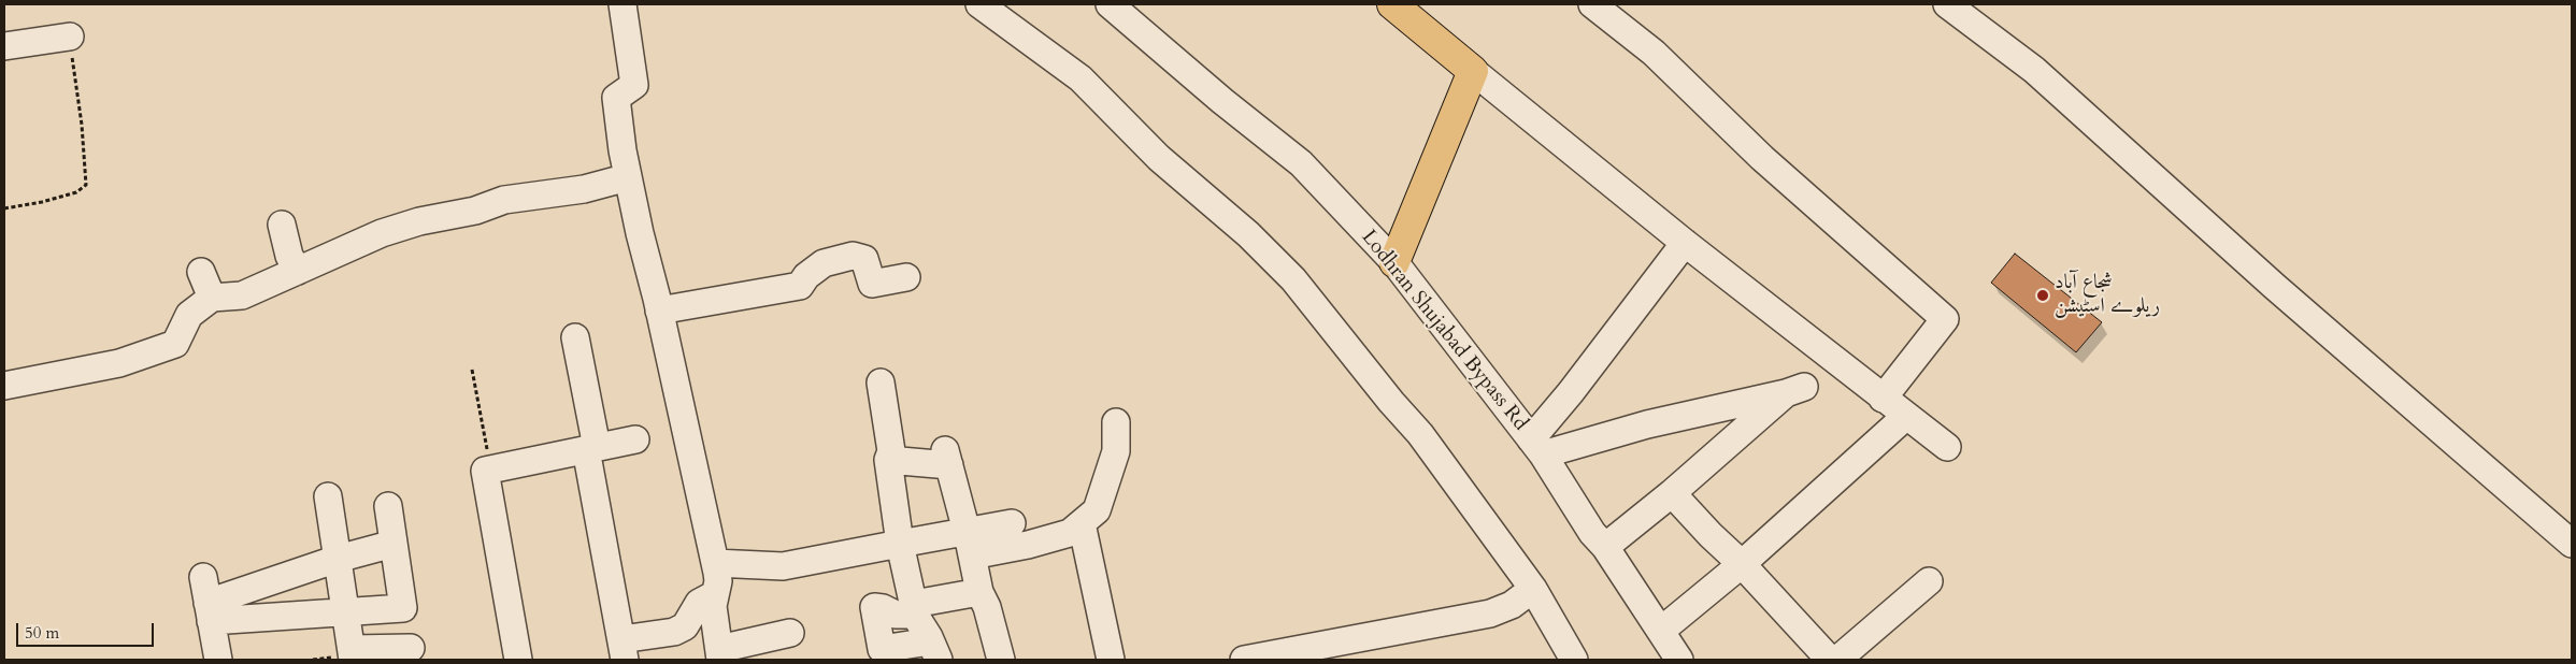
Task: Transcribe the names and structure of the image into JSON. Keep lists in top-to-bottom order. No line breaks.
{"streets":{"street":["Lodhran Shujabad Bypass Rd"]},"places":["شجاع آباد ریلوے اسٹیشن"],"scale_bar":"50 m"}
